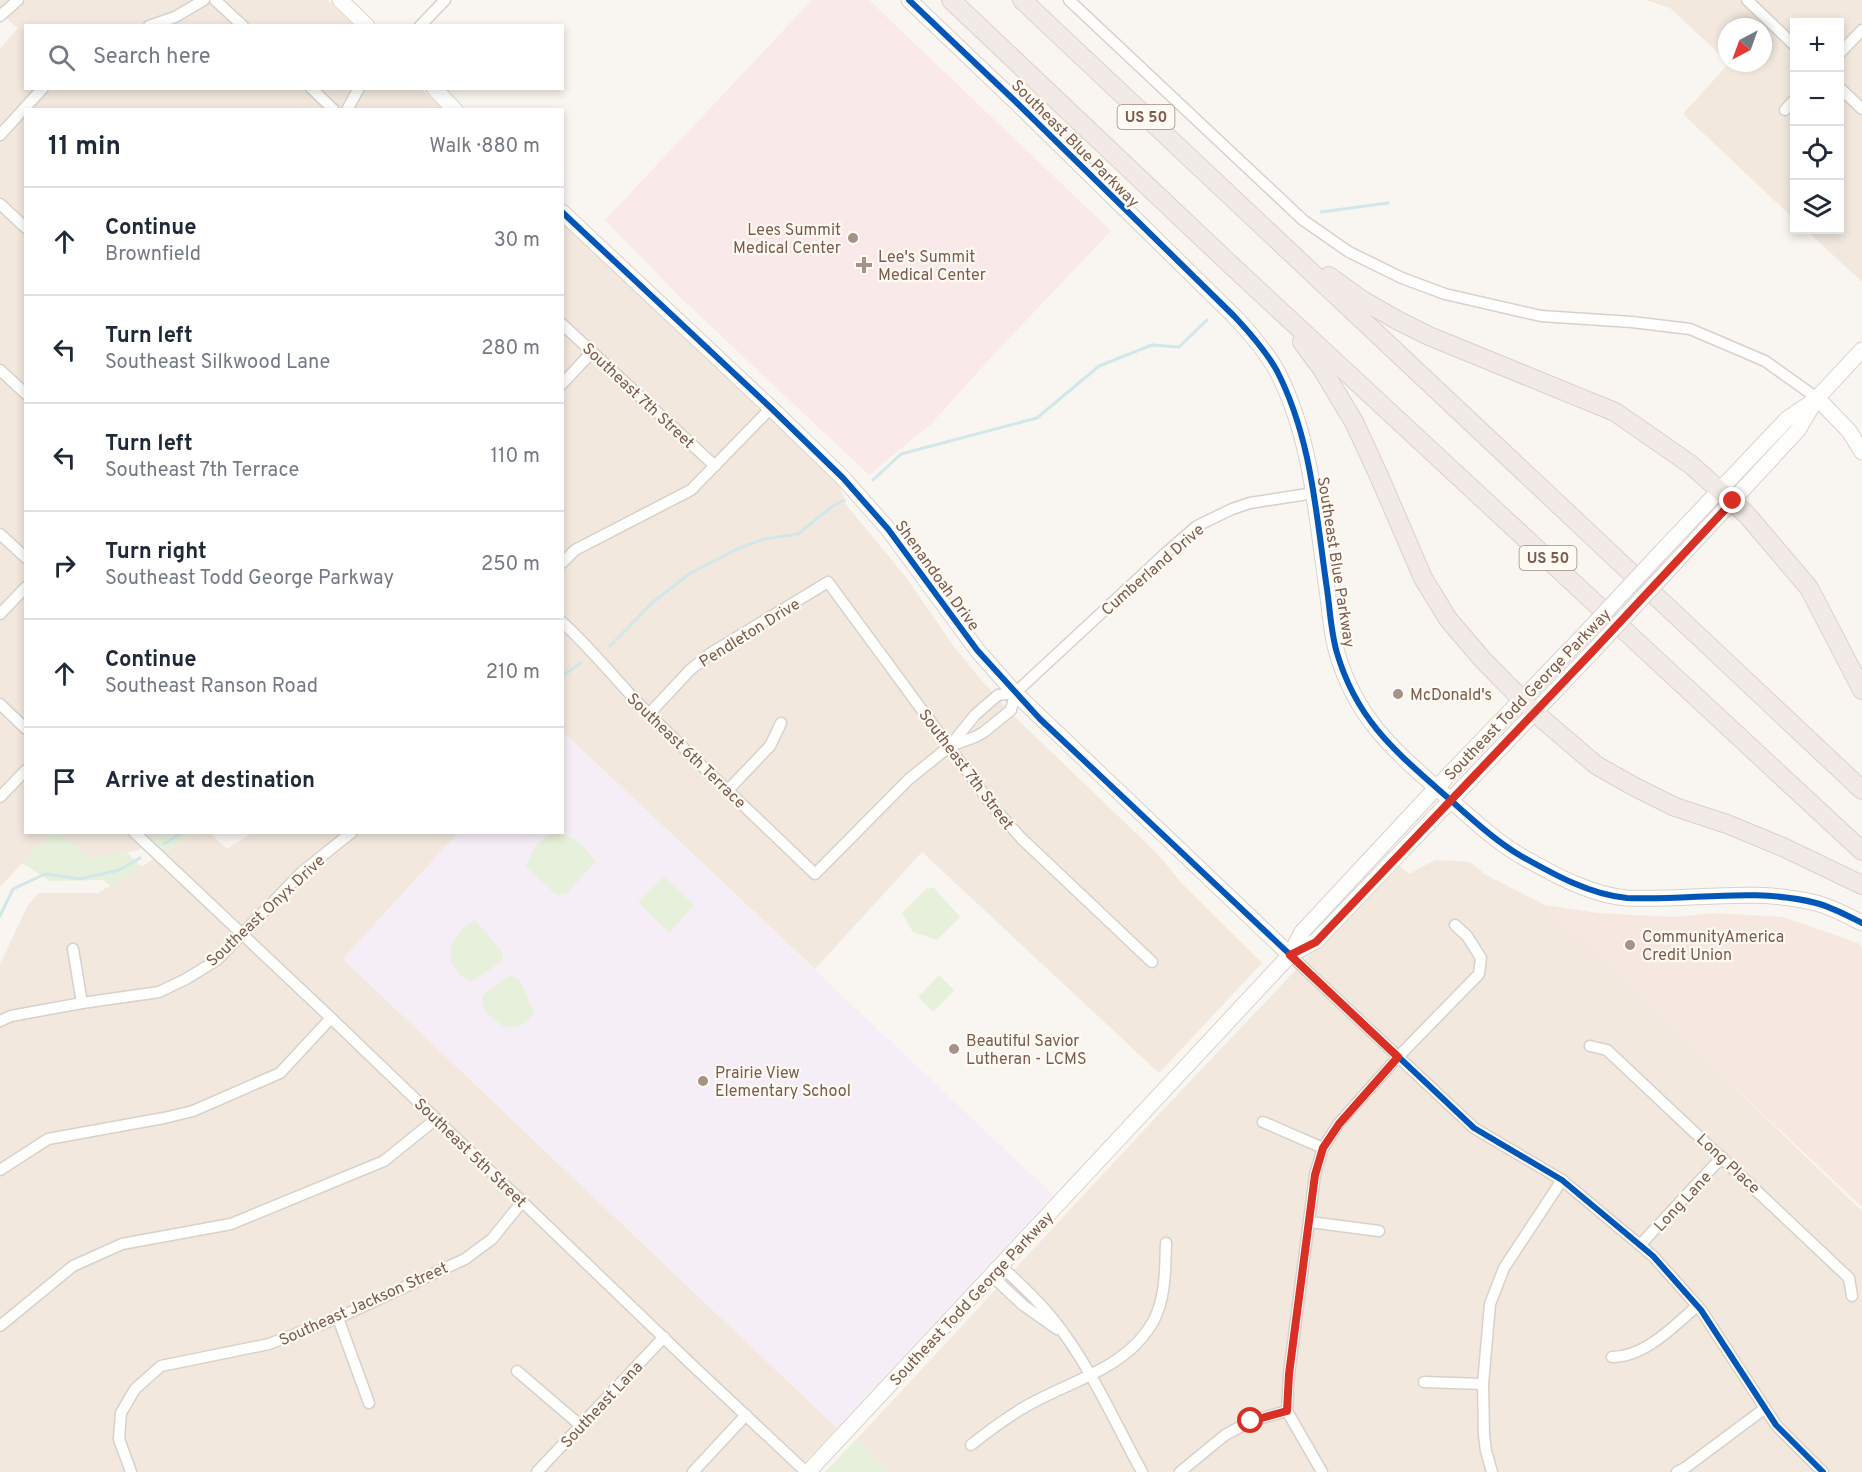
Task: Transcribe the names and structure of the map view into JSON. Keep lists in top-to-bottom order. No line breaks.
{"streets":{"highway":["US 50"],"street":["Southeast Blue Parkway","Southeast 7th Street","Cumberland Drive","Shenandoah Drive","Pendleton Drive","Southeast Todd George Parkway","Southeast 6th Terrace","Southeast Onyx Drive","Southeast 5th Street","Long Place","Long Lane","Southeast Jackson Street","Southeast Lana"]},"crossings":[["Southeast Blue Parkway","Cumberland Drive"],["Southeast Blue Parkway","Southeast Todd George Parkway"],["Southeast 7th Street","Cumberland Drive"],["Southeast 7th Street","Pendleton Drive"],["Cumberland Drive","Shenandoah Drive"],["Cumberland Drive","Southeast 6th Terrace"],["Shenandoah Drive","Southeast Todd George Parkway"],["Pendleton Drive","Southeast 6th Terrace"],["Southeast Todd George Parkway","Southeast 5th Street"],["Southeast Onyx Drive","Southeast 5th Street"],["Southeast 5th Street","Southeast Jackson Street"],["Southeast 5th Street","Southeast Lana"],["Long Place","Long Lane"]],"places":{"other":["Lees Summit Medical Center","McDonald's","CommunityAmerica Credit Union","Beautiful Savior Lutheran - LCMS","Prairie View Elementary School"],"health":["Lee's Summit Medical Center"]},"north":"bottom left","page":{"map_buttons":["+","−"],"search":"Search here","heading":["11 min","Walk · 880 m"],"list":[["Continue","Brownfield","30 m"],["Turn left","Southeast Silkwood Lane","280 m"],["Turn left","Southeast 7th Terrace","110 m"],["Turn right","Southeast Todd George Parkway","250 m"],["Continue","Southeast Ranson Road","210 m"],"Arrive at destination"]}}
